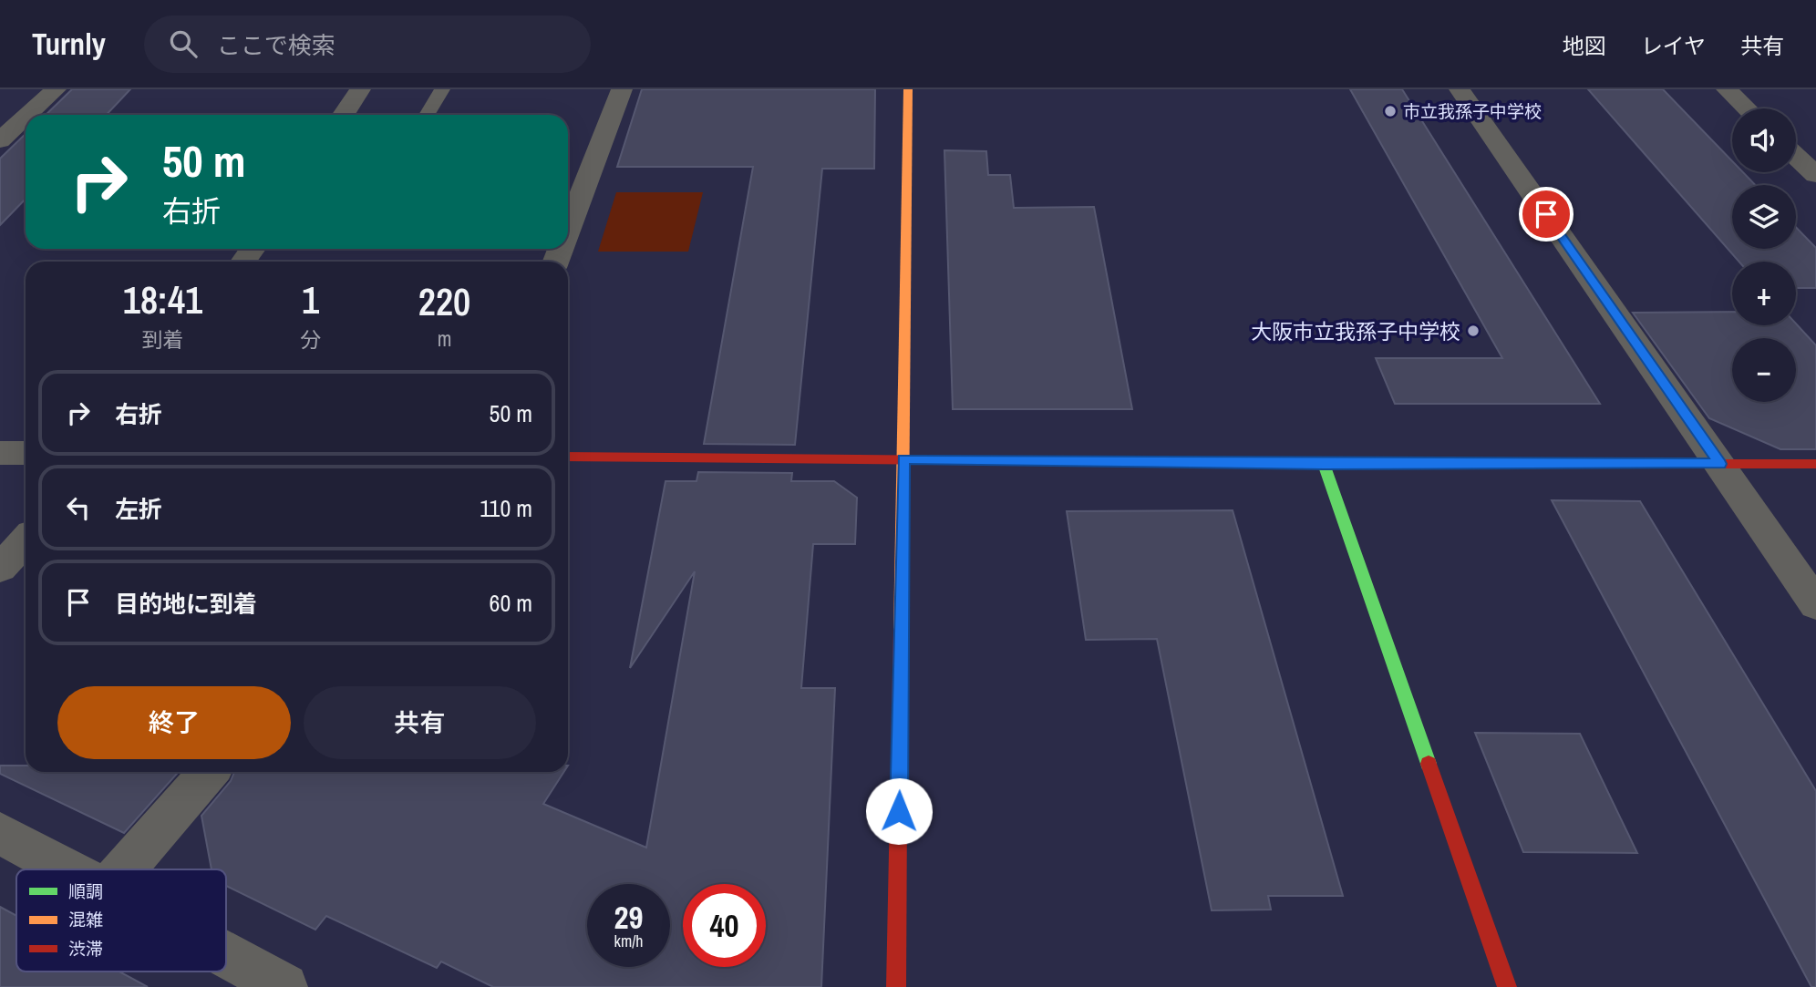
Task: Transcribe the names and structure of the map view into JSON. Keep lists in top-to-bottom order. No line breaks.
{"places":["市立我孫子中学校","大阪市立我孫子中学校"],"legend":["順調","混雑","渋滞"],"page":{"header":"Turnly","search":"ここで検索","nav":["地図","レイヤ","共有"],"map_buttons":["+","−"],"turn":["50 m","右折"],"eta":["18:41","到着","1","分","220","m"],"list":[{"name":"右折","value":"50 m"},{"name":"左折","value":"110 m"},{"name":"目的地に到着","value":"60 m"}],"buttons":["終了","共有"],"speed":"29 km/h","limit":"40"}}
